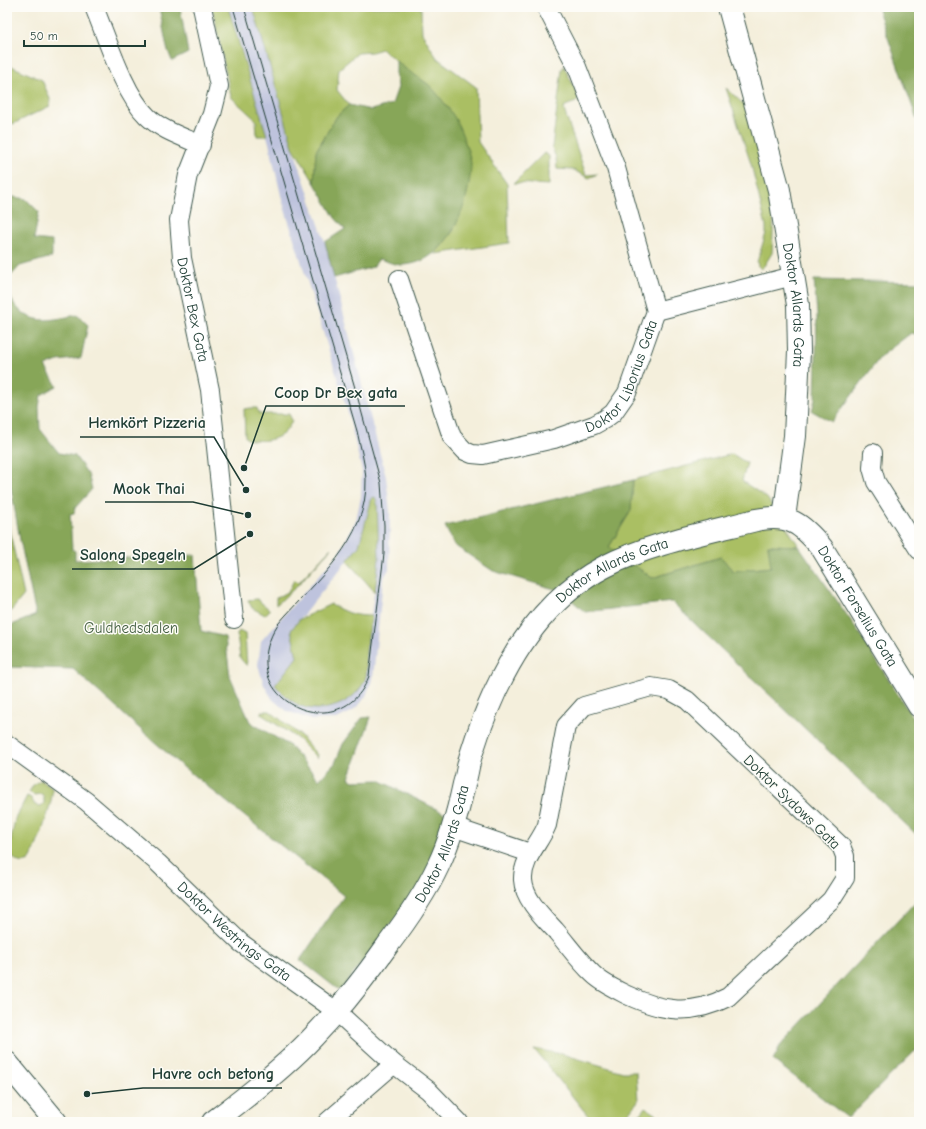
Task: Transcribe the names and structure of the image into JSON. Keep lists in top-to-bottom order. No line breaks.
{"streets":{"street":["Doktor Allards Gata","Doktor Bex Gata","Doktor Liborius Gata","Doktor Forselius Gata","Doktor Sydows Gata","Doktor Westrings Gata"]},"crossings":[["Doktor Allards Gata","Doktor Forselius Gata"],["Doktor Allards Gata","Doktor Westrings Gata"]],"parks":["Guldhedsdalen"],"places":["Coop Dr Bex gata","Hemkört Pizzeria","Mook Thai","Salong Spegeln","Havre och betong"],"scale_bar":"50 m"}
